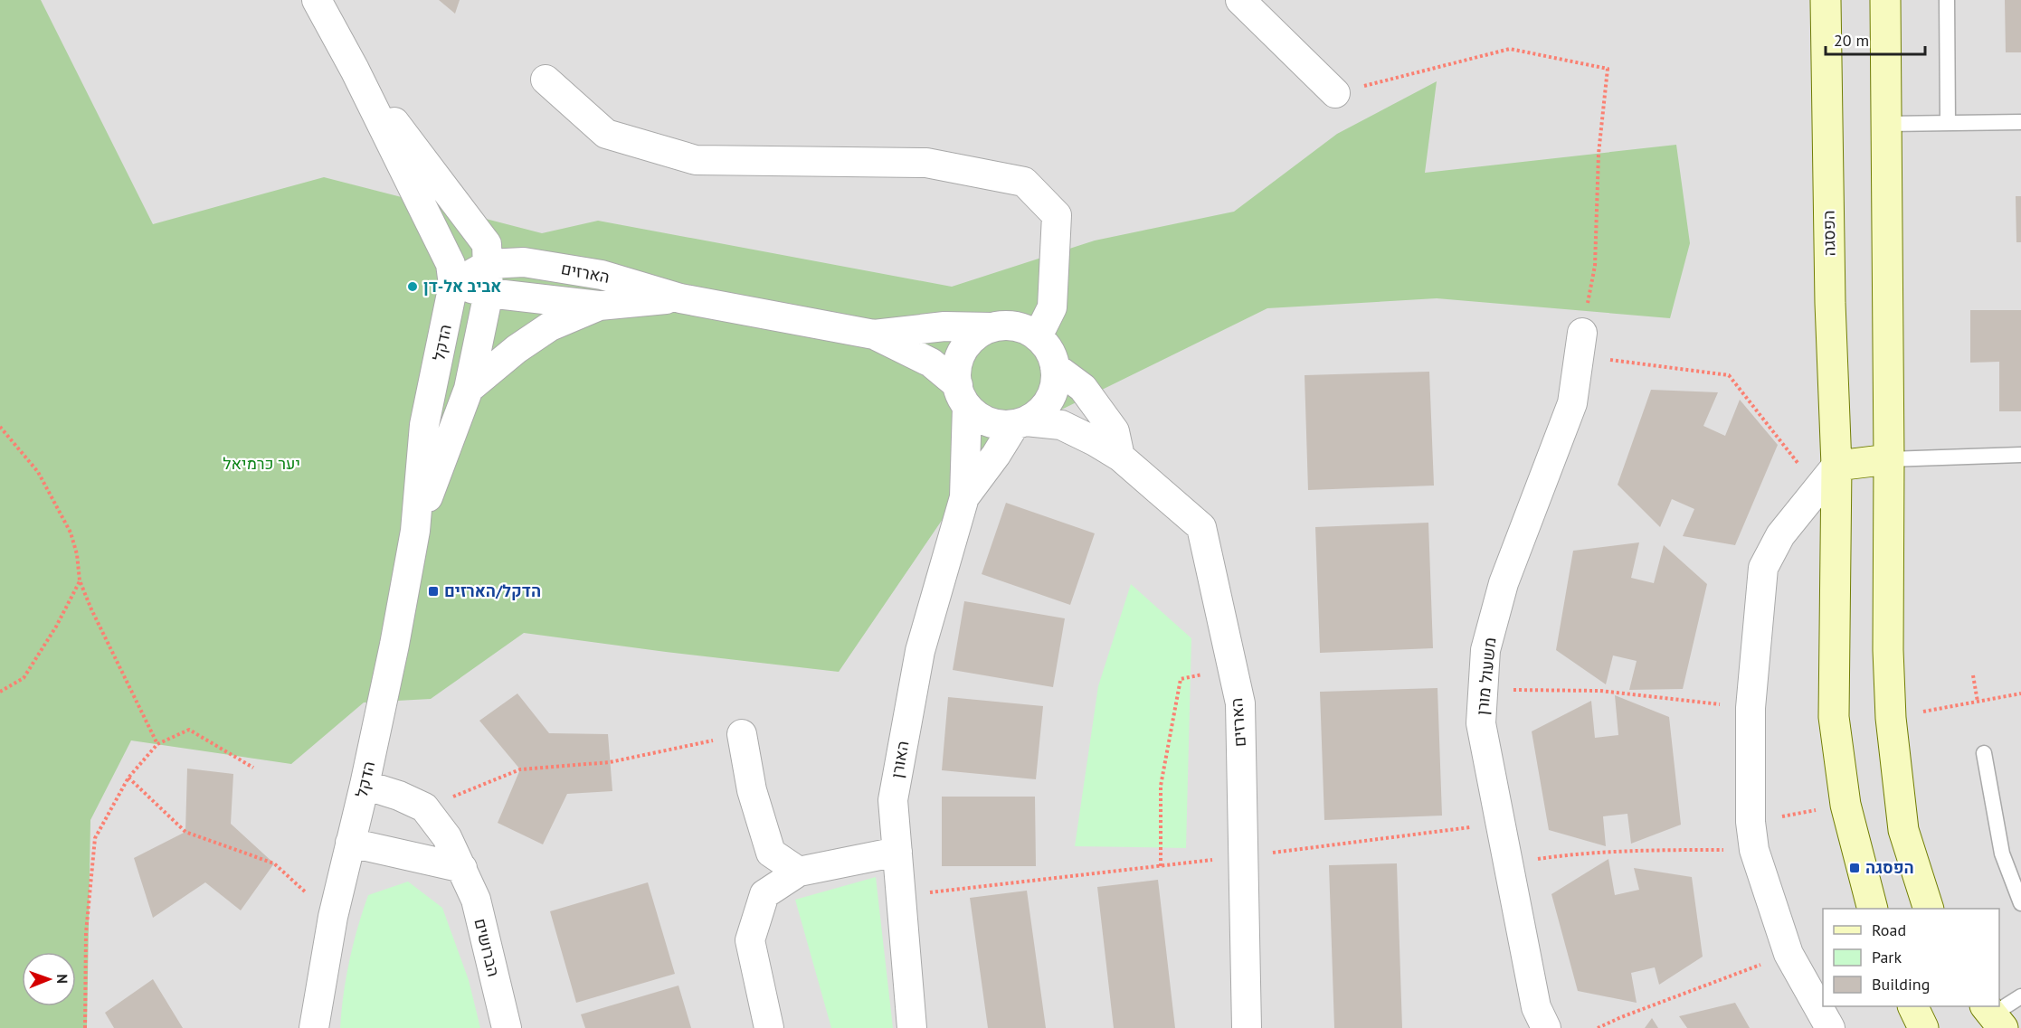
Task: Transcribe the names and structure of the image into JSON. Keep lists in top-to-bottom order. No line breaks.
{"streets":{"street":["הפסגה","הארזים","הדקל","משעול מורן","האורן","הברושים"]},"crossings":[["הארזים","הדקל"],["הארזים","האורן"],["הדקל","הברושים"]],"parks":["יער כרמיאל"],"places":{"other":["אביב אל-דן"],"transit":["הדקל/הארזים","הפסגה"]},"legend":["Road","Park","Building"],"scale_bar":"20 m","north":"right"}
